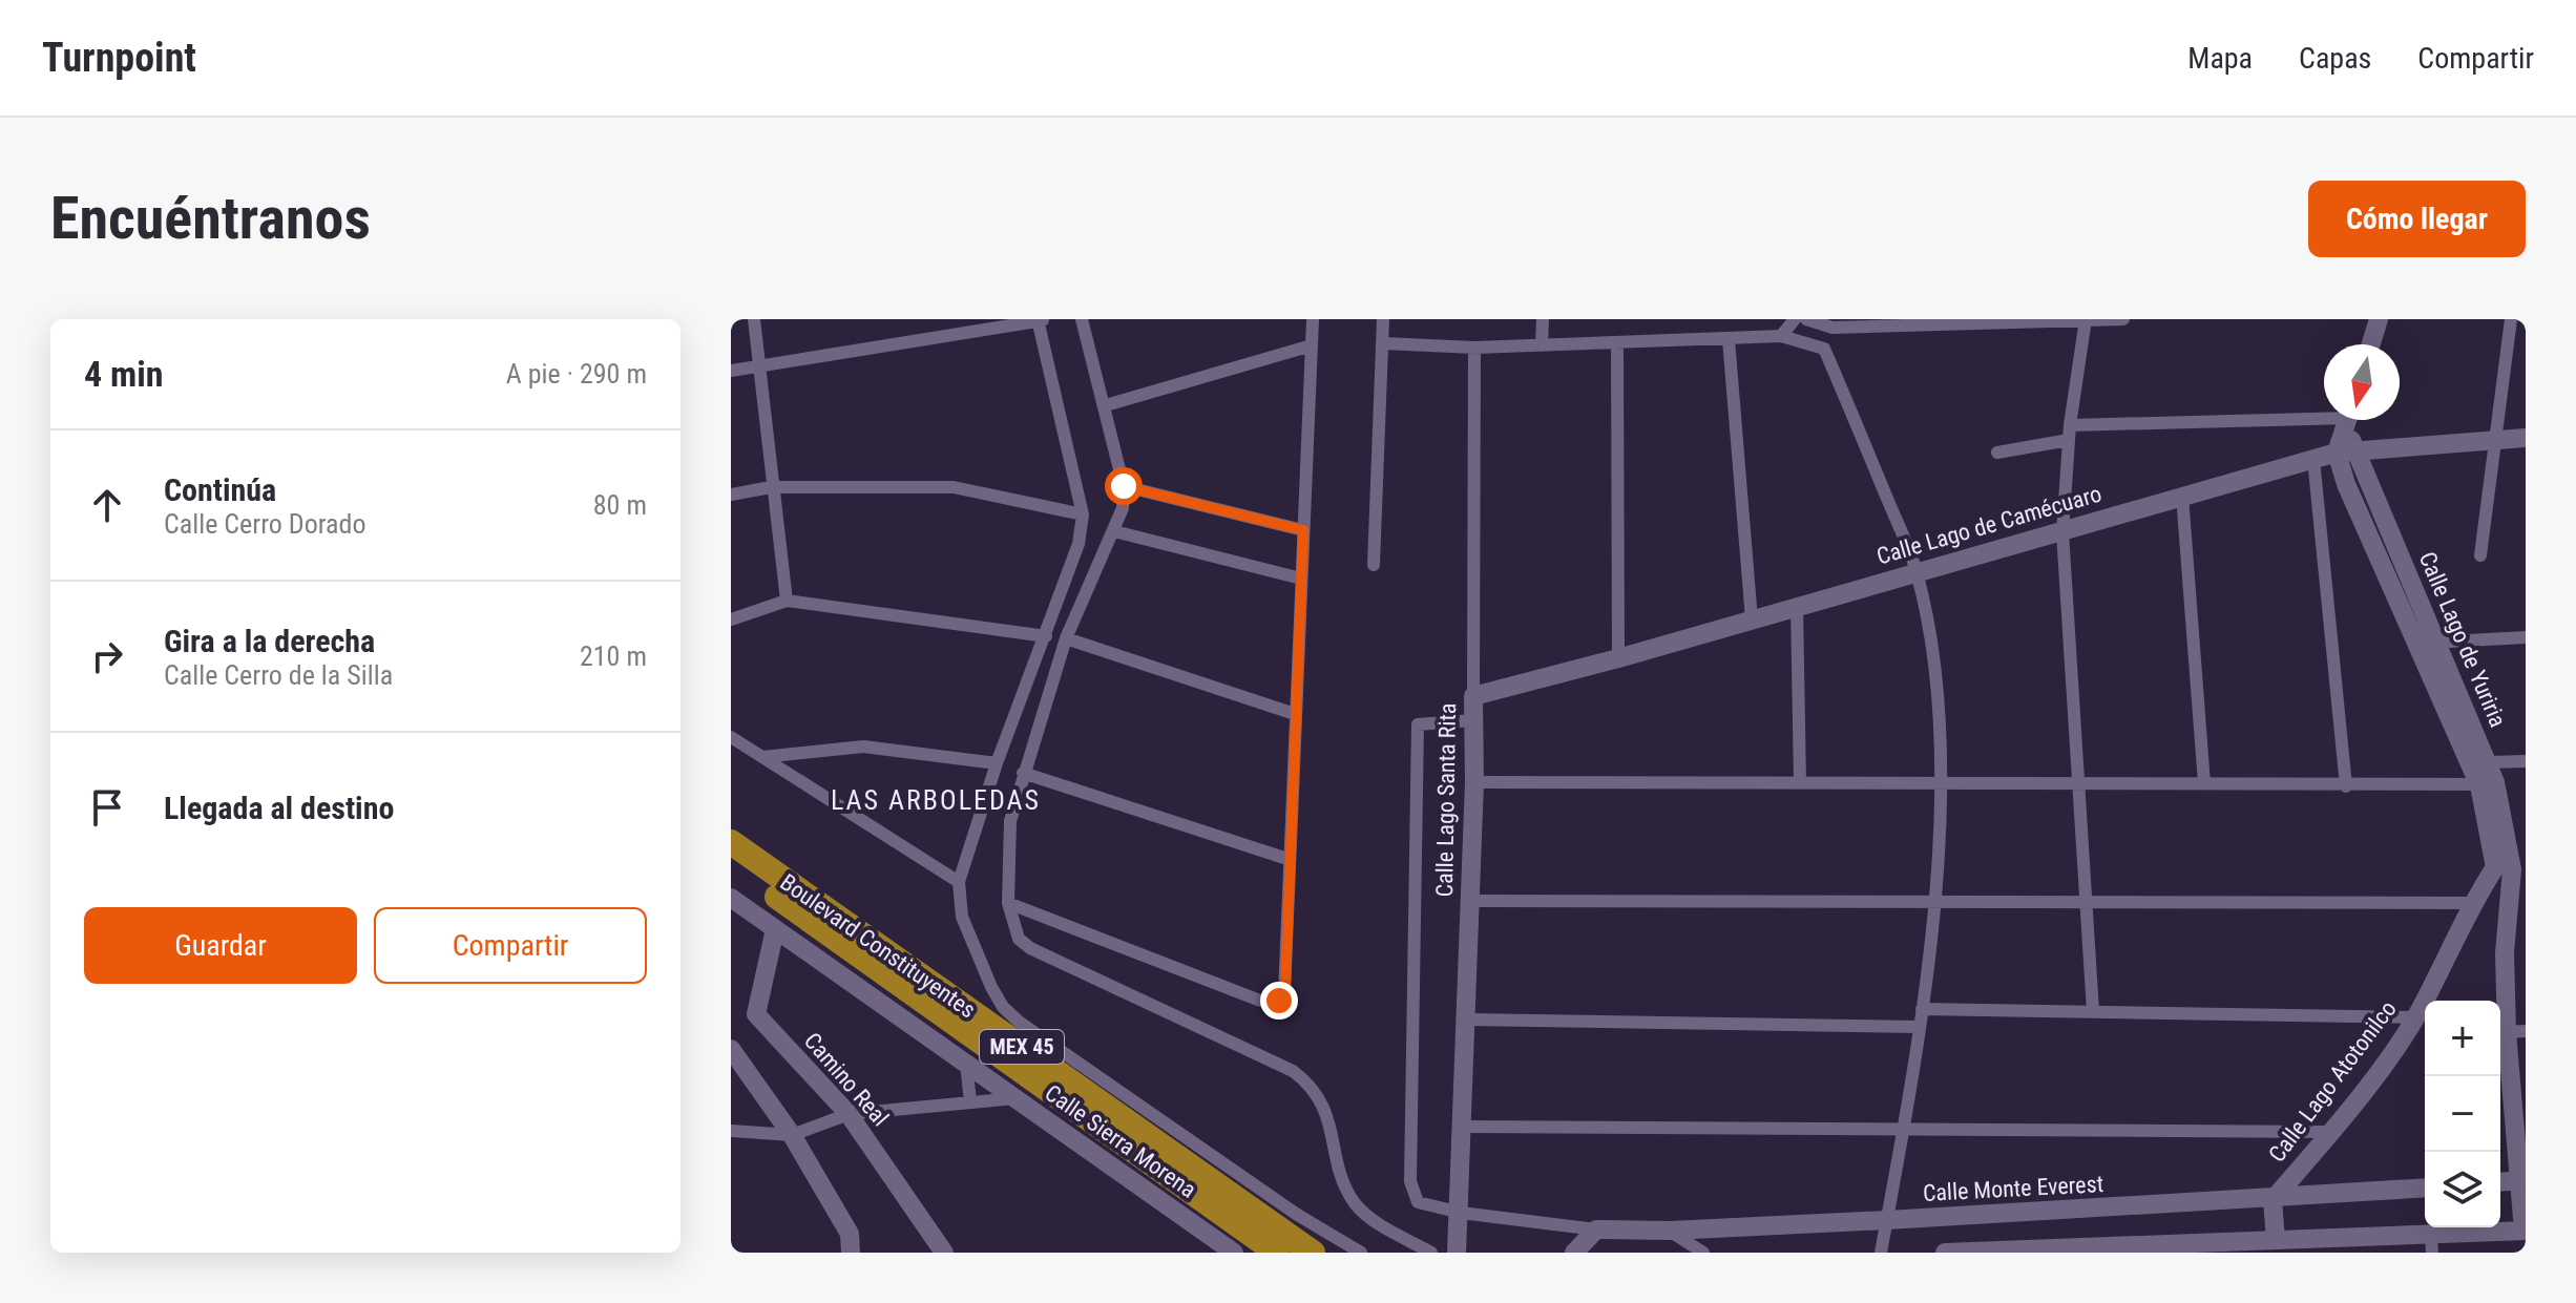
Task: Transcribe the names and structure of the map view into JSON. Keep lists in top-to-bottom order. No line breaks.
{"streets":{"highway":["Boulevard Constituyentes","MEX 45"],"street":["Calle Lago de Camécuaro","Calle Lago de Yuriria","Calle Lago Santa Rita","Camino Real","Calle Lago Atotonilco","Calle Sierra Morena","Calle Monte Everest"]},"crossings":[["Calle Lago de Camécuaro","Calle Lago de Yuriria"],["Calle Lago de Camécuaro","Calle Lago Santa Rita"],["Calle Lago de Yuriria","Calle Lago Atotonilco"],["Calle Lago Santa Rita","Calle Monte Everest"],["Camino Real","Calle Sierra Morena"],["Calle Lago Atotonilco","Calle Monte Everest"]],"districts":["LAS ARBOLEDAS"],"north":"bottom","page":{"header":"Turnpoint","nav":["Mapa","Capas","Compartir"],"buttons":["Cómo llegar",["Guardar","Compartir"]],"title":"Encuéntranos","heading":["4 min","A pie · 290 m"],"list":[["Continúa","Calle Cerro Dorado","80 m"],["Gira a la derecha","Calle Cerro de la Silla","210 m"],"Llegada al destino"],"map_buttons":["+","−"]}}
